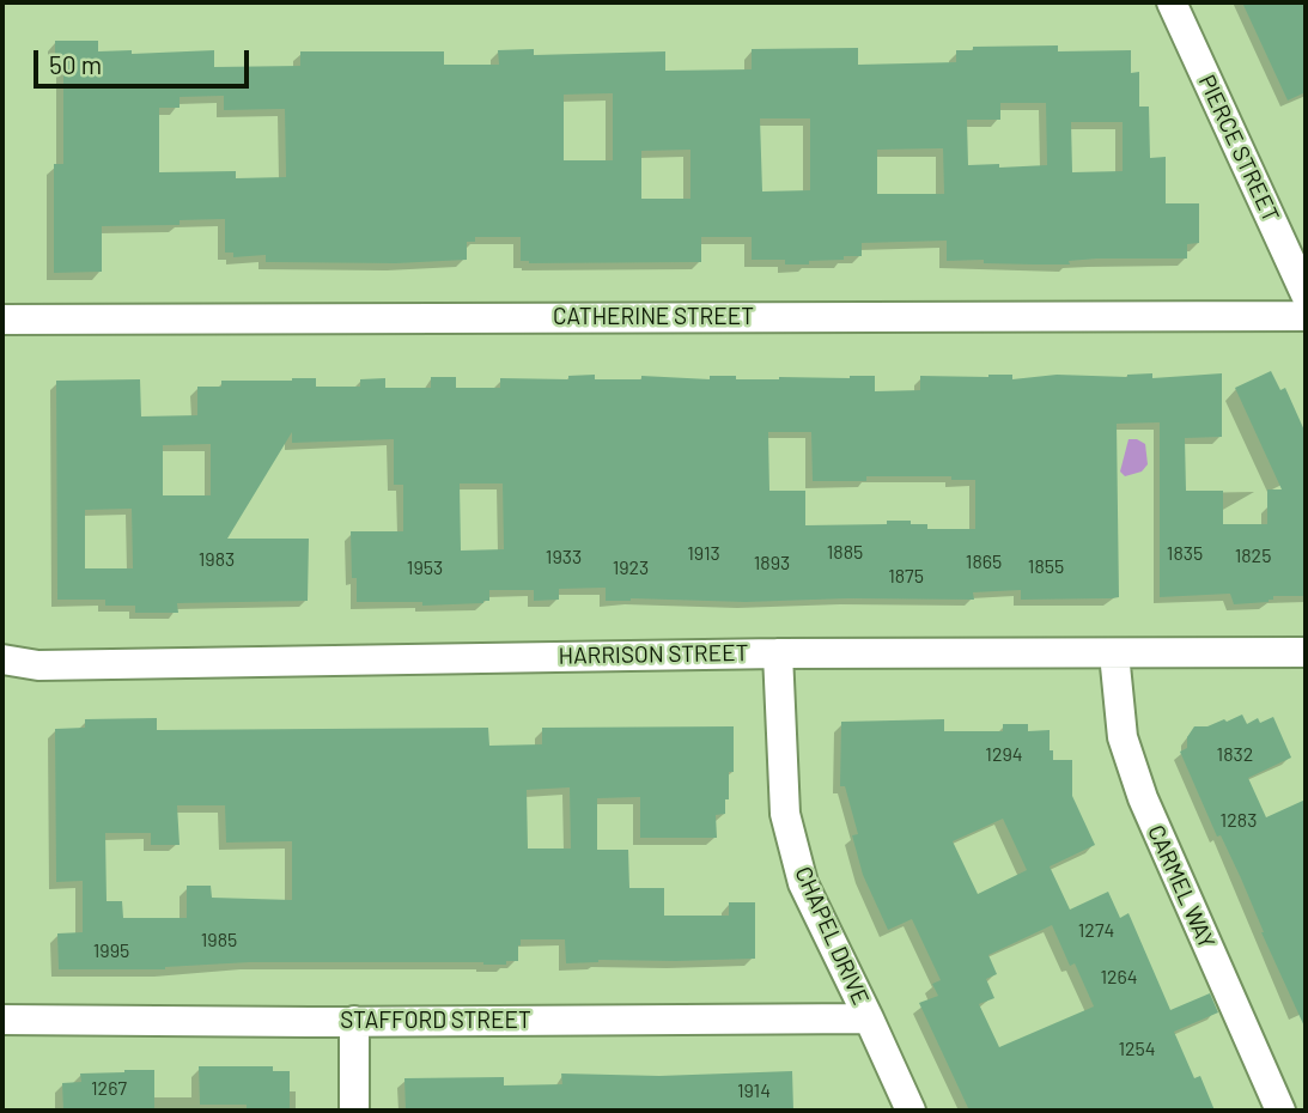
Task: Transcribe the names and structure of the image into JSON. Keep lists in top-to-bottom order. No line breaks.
{"streets":{"street":["PIERCE STREET","CATHERINE STREET","HARRISON STREET","CARMEL WAY","CHAPEL DRIVE","STAFFORD STREET"]},"crossings":[["HARRISON STREET","CARMEL WAY"],["HARRISON STREET","CHAPEL DRIVE"],["CHAPEL DRIVE","STAFFORD STREET"]],"house_numbers":["1885","1913","1835","1825","1933","1983","1865","1893","1855","1953","1923","1875","1294","1832","1283","1274","1985","1995","1264","1254","1267","1914"],"scale_bar":"50 m"}
